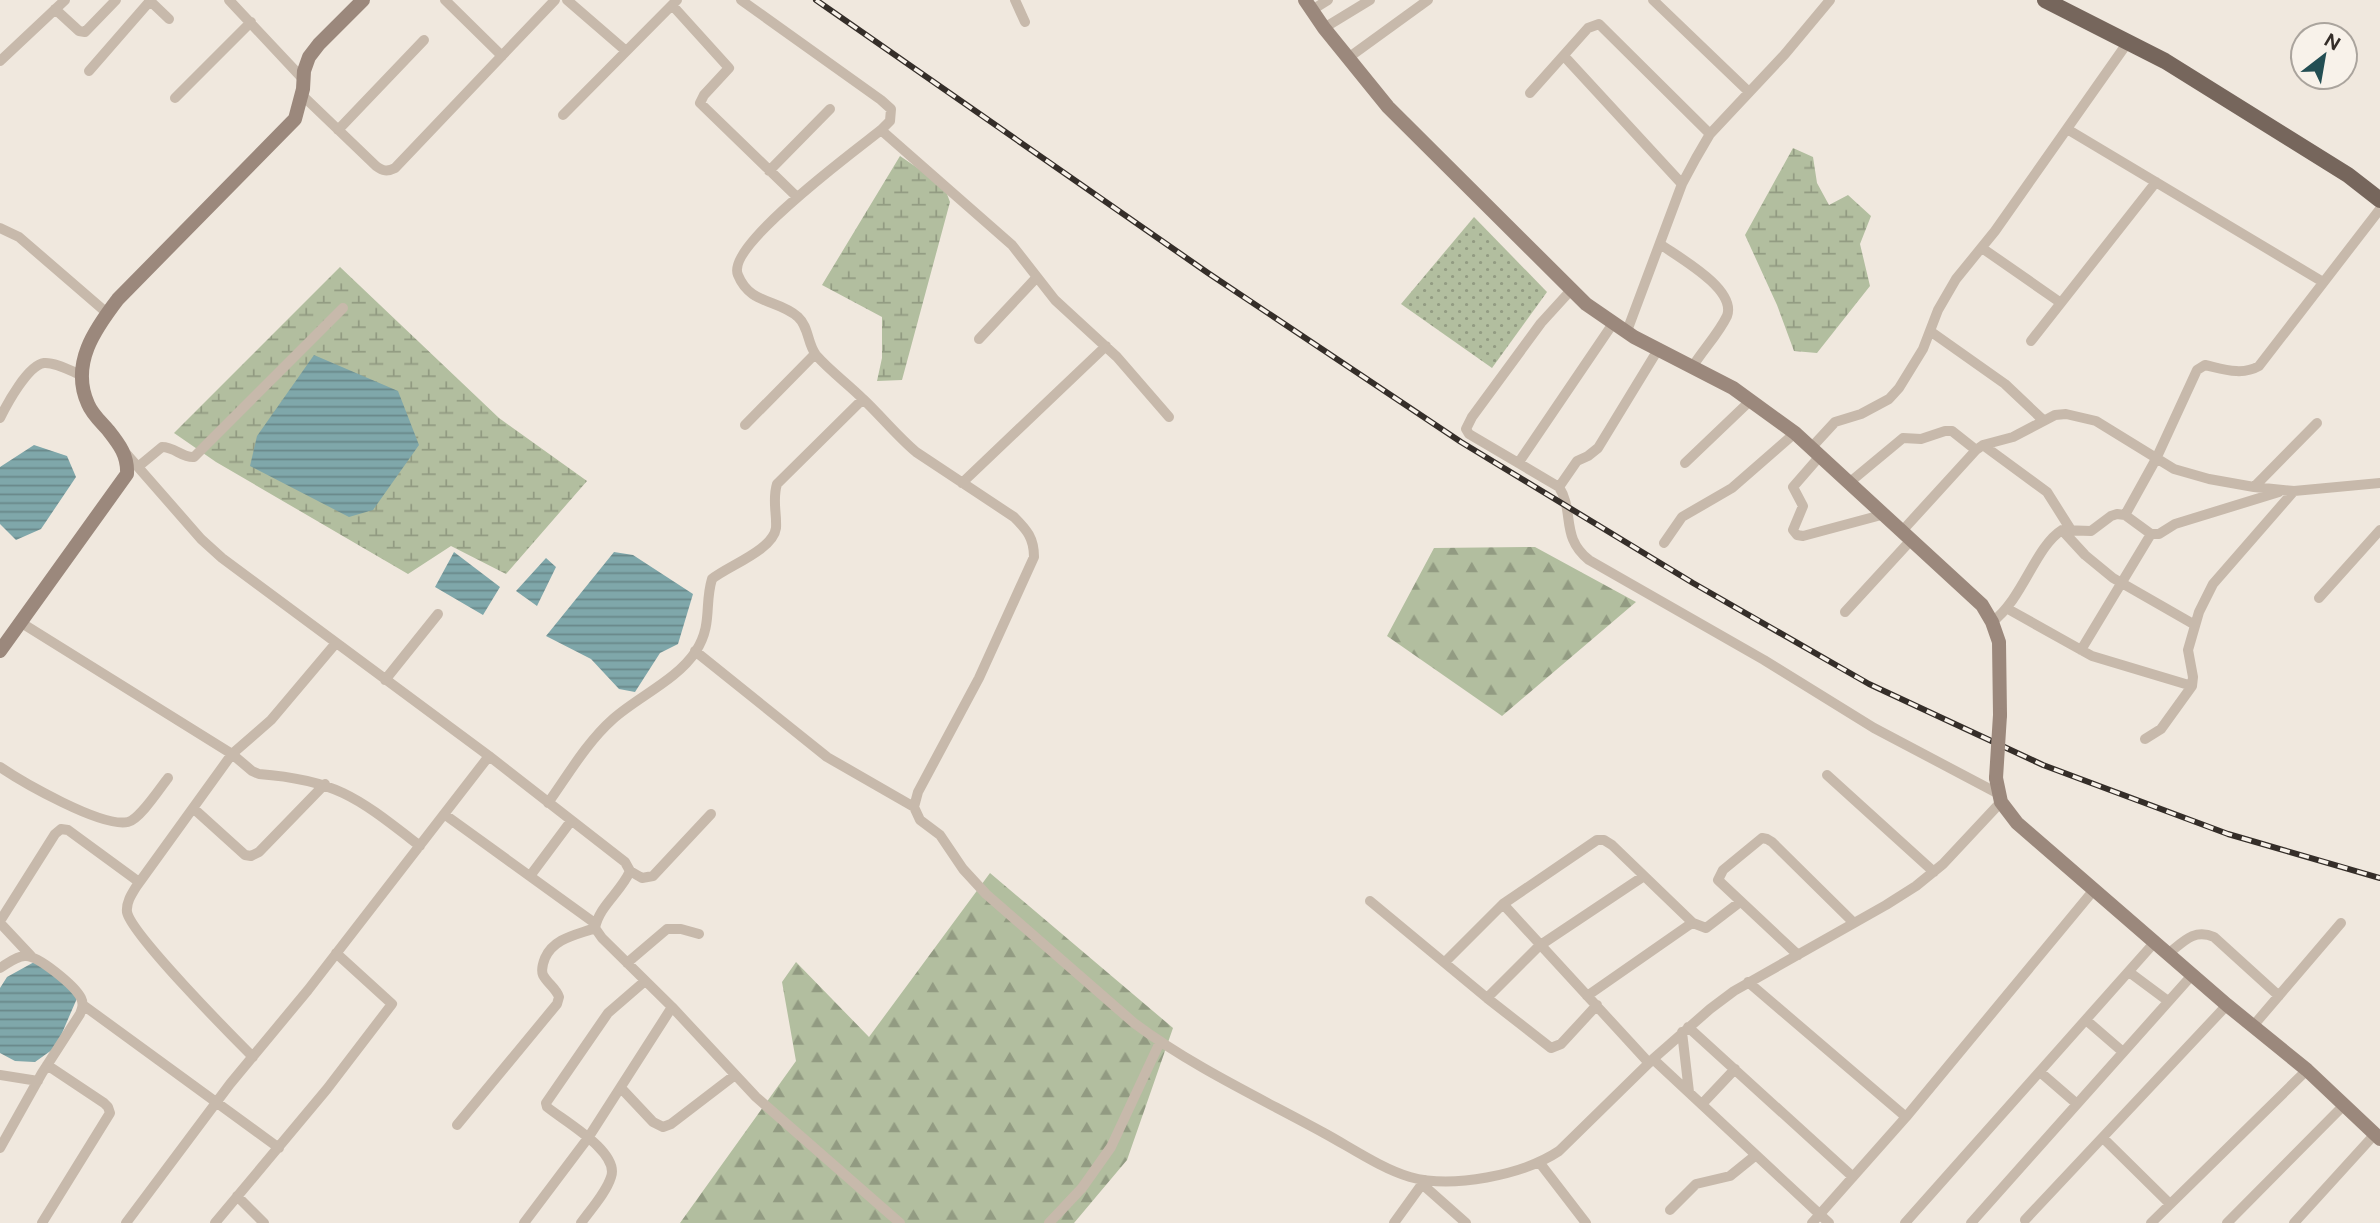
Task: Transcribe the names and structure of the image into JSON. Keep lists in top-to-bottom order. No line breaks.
{"north":"top right"}
